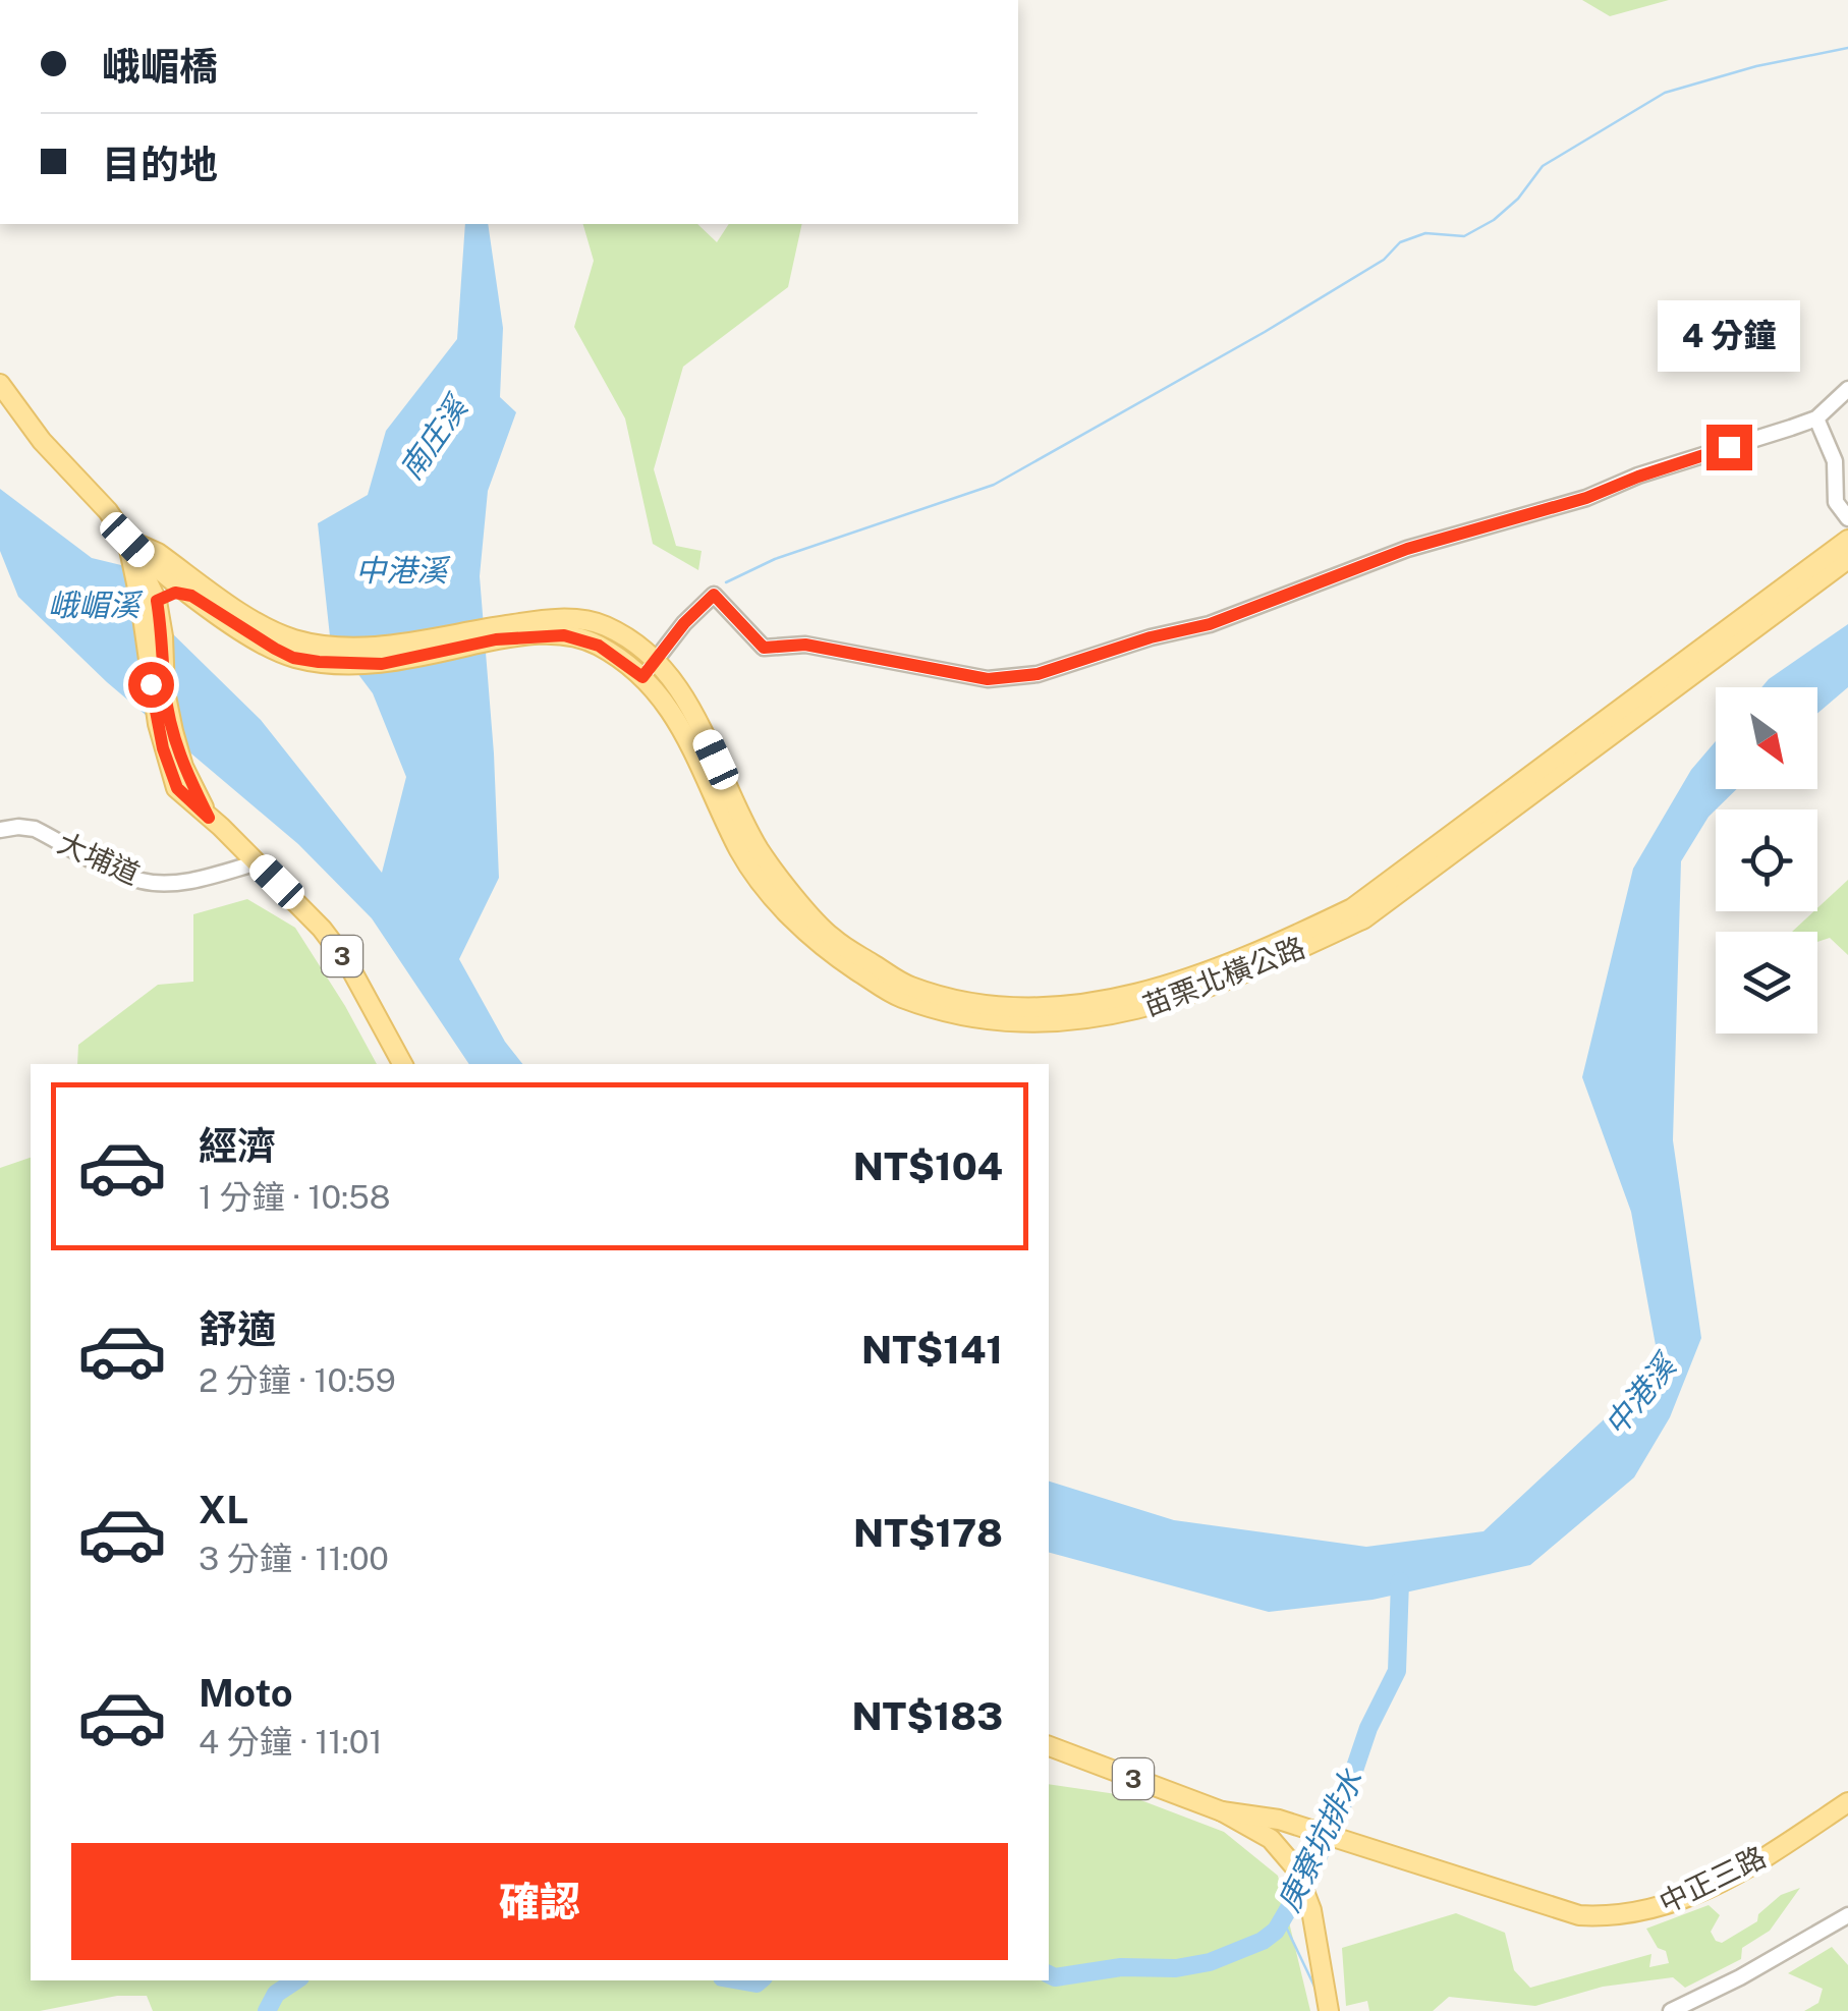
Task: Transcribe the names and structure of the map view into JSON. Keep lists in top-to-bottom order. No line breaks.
{"streets":{"main road":["3","苗栗北橫公路","中正三路"],"street":["大埔道"]},"crossings":[["大埔道","3"]],"water":["南庄溪","中港溪","峨嵋溪","庚寮坑排水"],"north":"bottom right","page":{"banner":["峨嵋橋","目的地"],"bubble":"4 分鐘","list":[{"name":"經濟","note":"1 分鐘 · 10:58","value":"NT$104"},{"name":"舒適","note":"2 分鐘 · 10:59","value":"NT$141"},{"name":"XL","note":"3 分鐘 · 11:00","value":"NT$178"},{"name":"Moto","note":"4 分鐘 · 11:01","value":"NT$183"}],"buttons":"確認"}}
